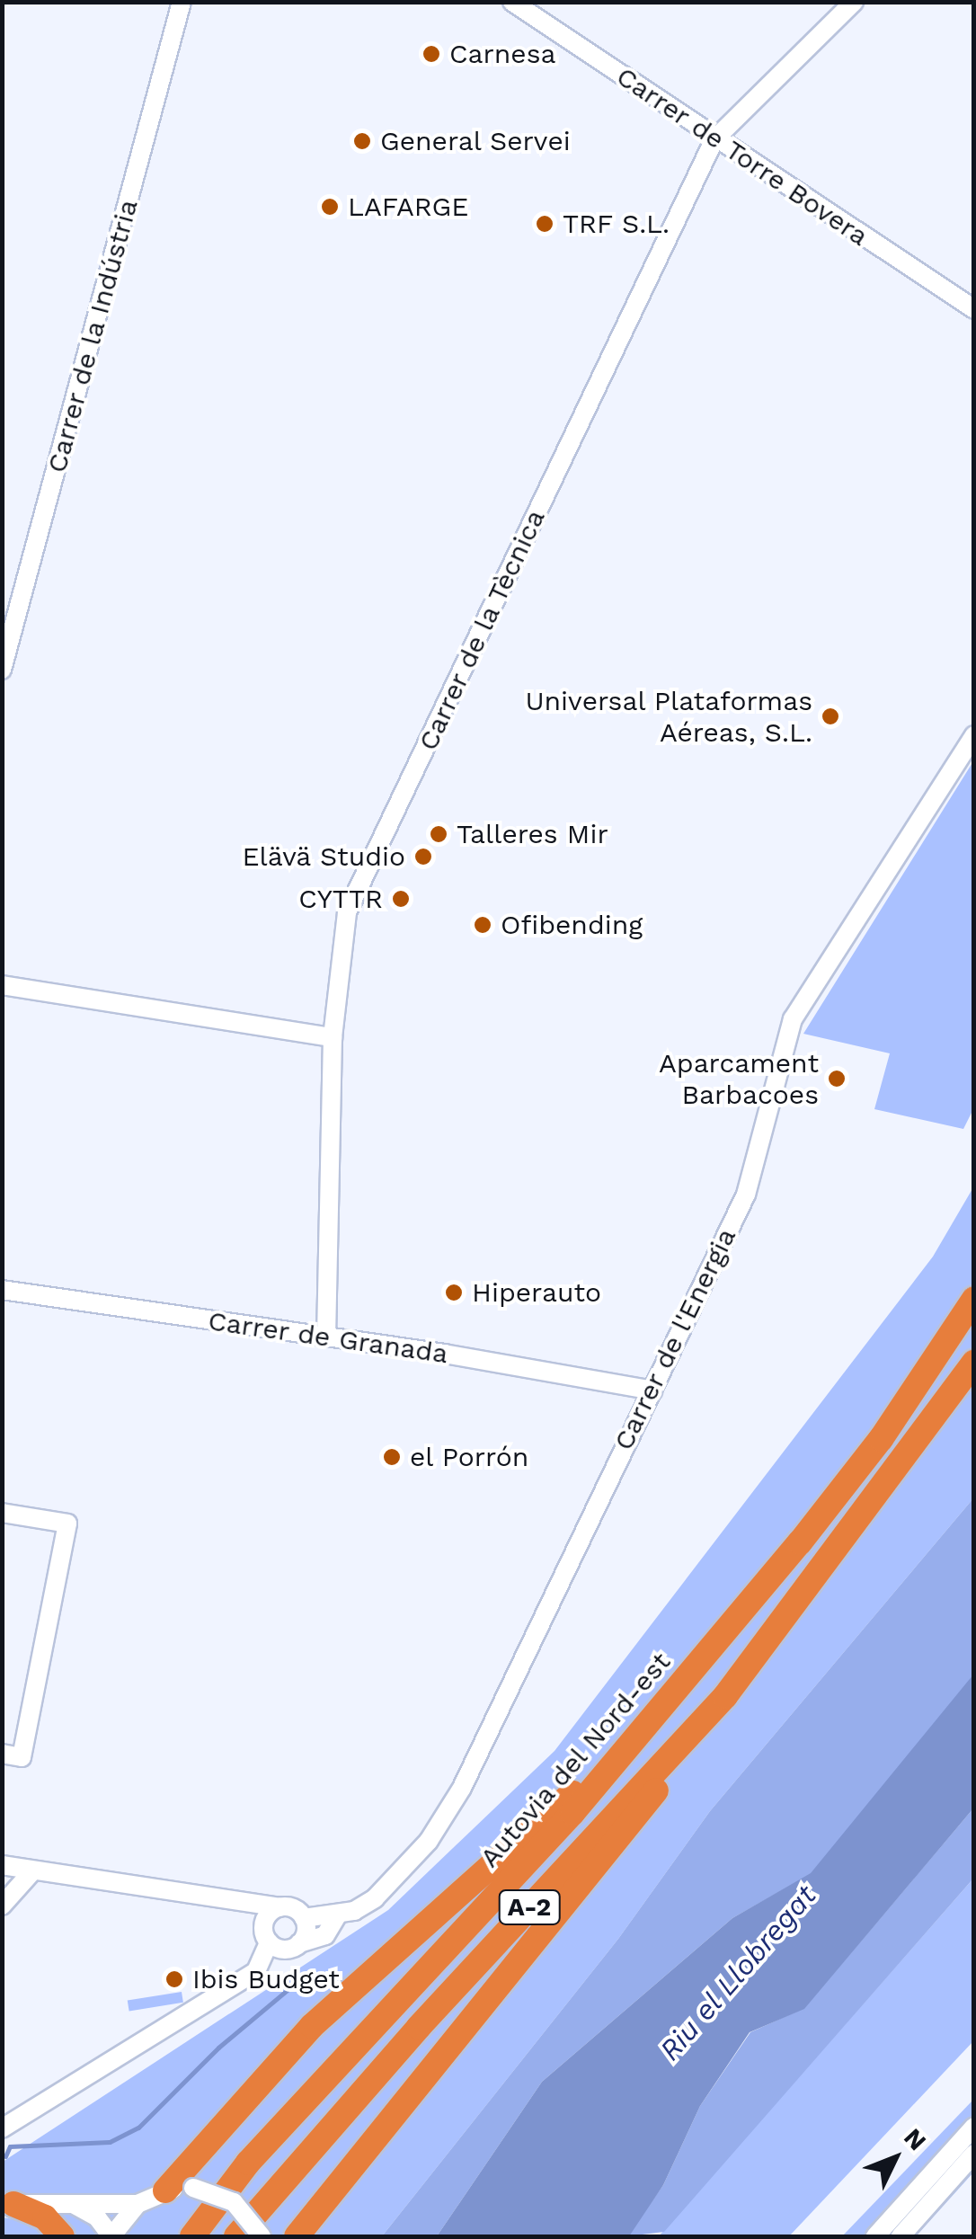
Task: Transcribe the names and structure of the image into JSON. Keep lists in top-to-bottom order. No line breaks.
{"streets":{"highway":["Autovia del Nord-est","A-2"],"street":["Carrer de Torre Bovera","Carrer de la Indústria","Carrer de la Tècnica","Carrer de Granada","Carrer de l'Energia"]},"crossings":[["Carrer de Torre Bovera","Carrer de la Tècnica"],["Carrer de la Tècnica","Carrer de Granada"],["Carrer de Granada","Carrer de l'Energia"]],"water":["Riu el Llobregat"],"places":["Carnesa","General Servei","LAFARGE","TRF S.L.","Universal Plataformas Aéreas, S.L.","Talleres Mir","Elävä Studio","CYTTR","Ofibending","Aparcament Barbacoes","Hiperauto","el Porrón","Ibis Budget"],"north":"top right"}
